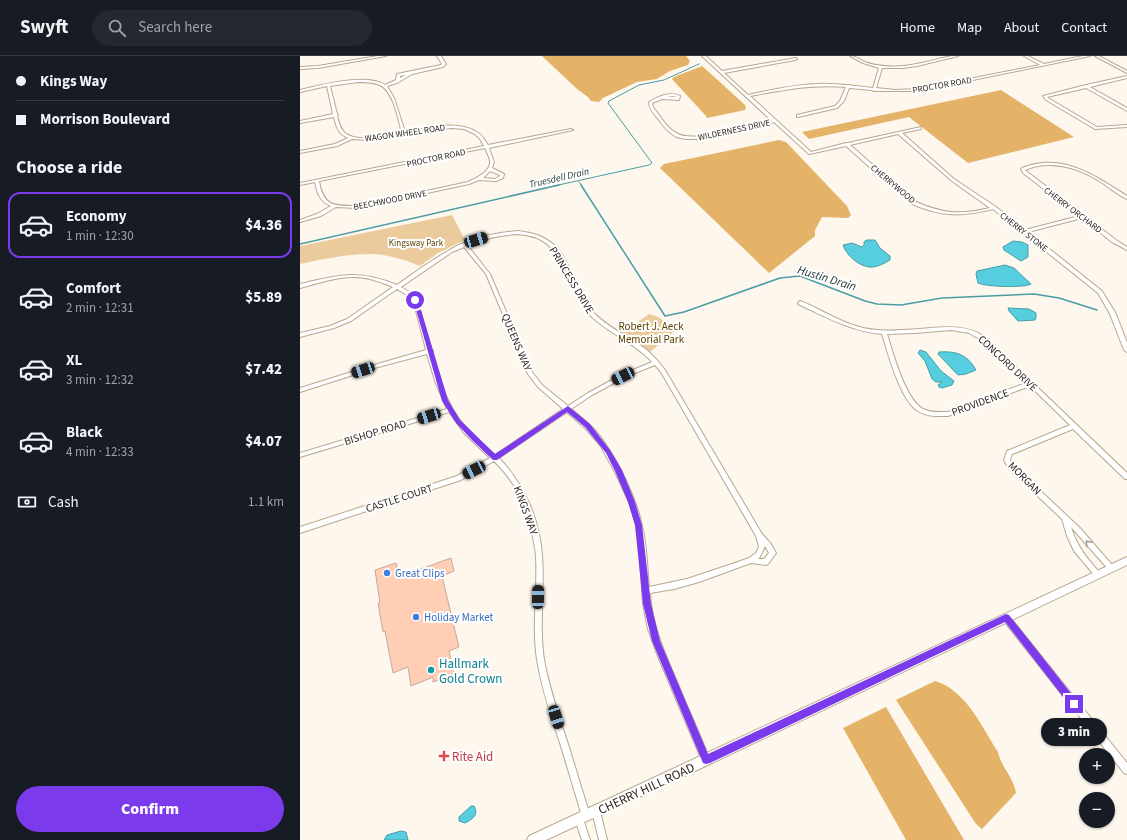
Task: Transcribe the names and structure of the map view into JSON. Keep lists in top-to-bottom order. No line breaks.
{"streets":{"main road":["CHERRY HILL ROAD"],"street":["PROCTOR ROAD","WILDERNESS DRIVE","WAGON WHEEL ROAD","CHERRYWOOD","BEECHWOOD DRIVE","CHERRY ORCHARD","CHERRY STONE","PRINCESS DRIVE","QUEENS WAY","CONCORD DRIVE","PROVIDENCE","BISHOP ROAD","MORGAN","CASTLE COURT","KINGS WAY"]},"crossings":[["PROCTOR ROAD","WAGON WHEEL ROAD"],["CHERRYWOOD","CHERRY STONE"],["PRINCESS DRIVE","QUEENS WAY"],["PRINCESS DRIVE","CASTLE COURT"],["PRINCESS DRIVE","KINGS WAY"],["QUEENS WAY","CASTLE COURT"],["QUEENS WAY","CHERRY HILL ROAD"],["CONCORD DRIVE","PROVIDENCE"],["CONCORD DRIVE","MORGAN"],["BISHOP ROAD","KINGS WAY"],["CASTLE COURT","KINGS WAY"],["KINGS WAY","CHERRY HILL ROAD"]],"water":["Truesdell Drain","Hustin Drain"],"parks":["Kingsway Park","Robert J. Aeck Memorial Park"],"places":{"other":["Great Clips","Holiday Market","Hallmark Gold Crown"],"health":["Rite Aid"]},"page":{"header":"Swyft","search":"Search here","nav":["Home","Map","About","Contact"],"banner":["Kings Way","Morrison Boulevard"],"heading":"Choose a ride","list":[{"name":"Economy","note":"1 min · 12:30","value":"$4.36"},{"name":"Comfort","note":"2 min · 12:31","value":"$5.89"},{"name":"XL","note":"3 min · 12:32","value":"$7.42"},{"name":"Black","note":"4 min · 12:33","value":"$4.07"}],"pay":["Cash","1.1 km"],"bubble":"3 min","map_buttons":["+","−"],"buttons":"Confirm"}}
